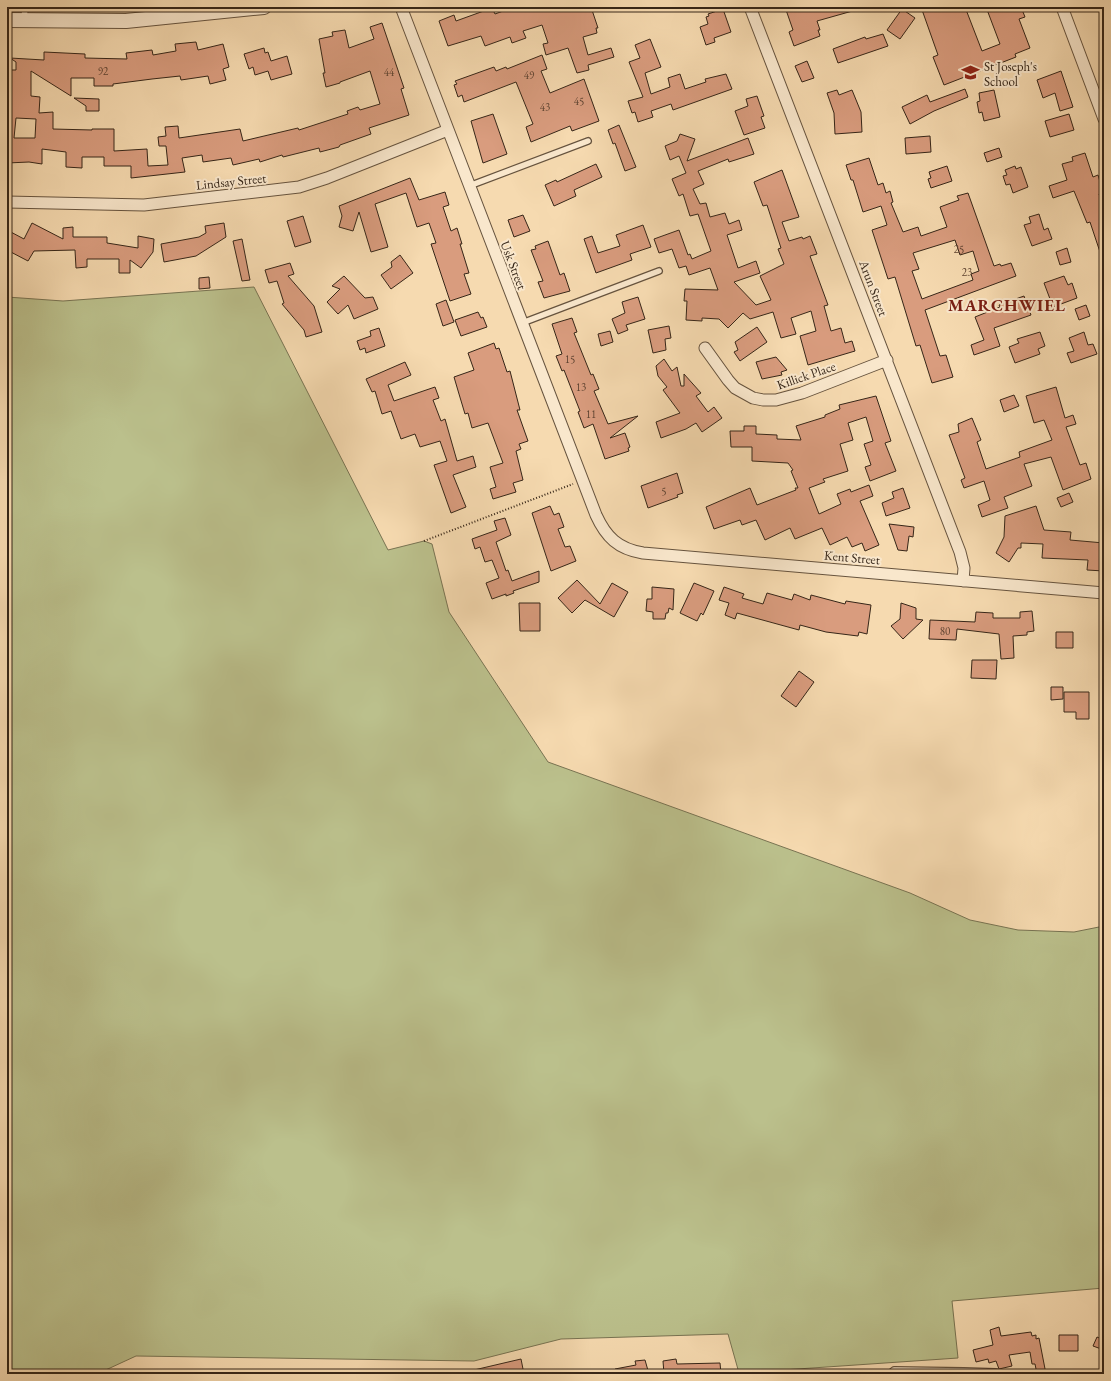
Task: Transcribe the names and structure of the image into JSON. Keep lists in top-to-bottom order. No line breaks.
{"streets":{"street":["Lindsay Street","Usk Street","Arun Street","Killick Place","Kent Street"]},"crossings":[["Lindsay Street","Usk Street"],["Usk Street","Kent Street"],["Arun Street","Killick Place"],["Arun Street","Kent Street"]],"districts":["MARCHWIEL"],"places":{"school or university":["St Joseph's School"]},"house_numbers":["92","44","49","45","43","25","23","15","13","11","5","80"]}
